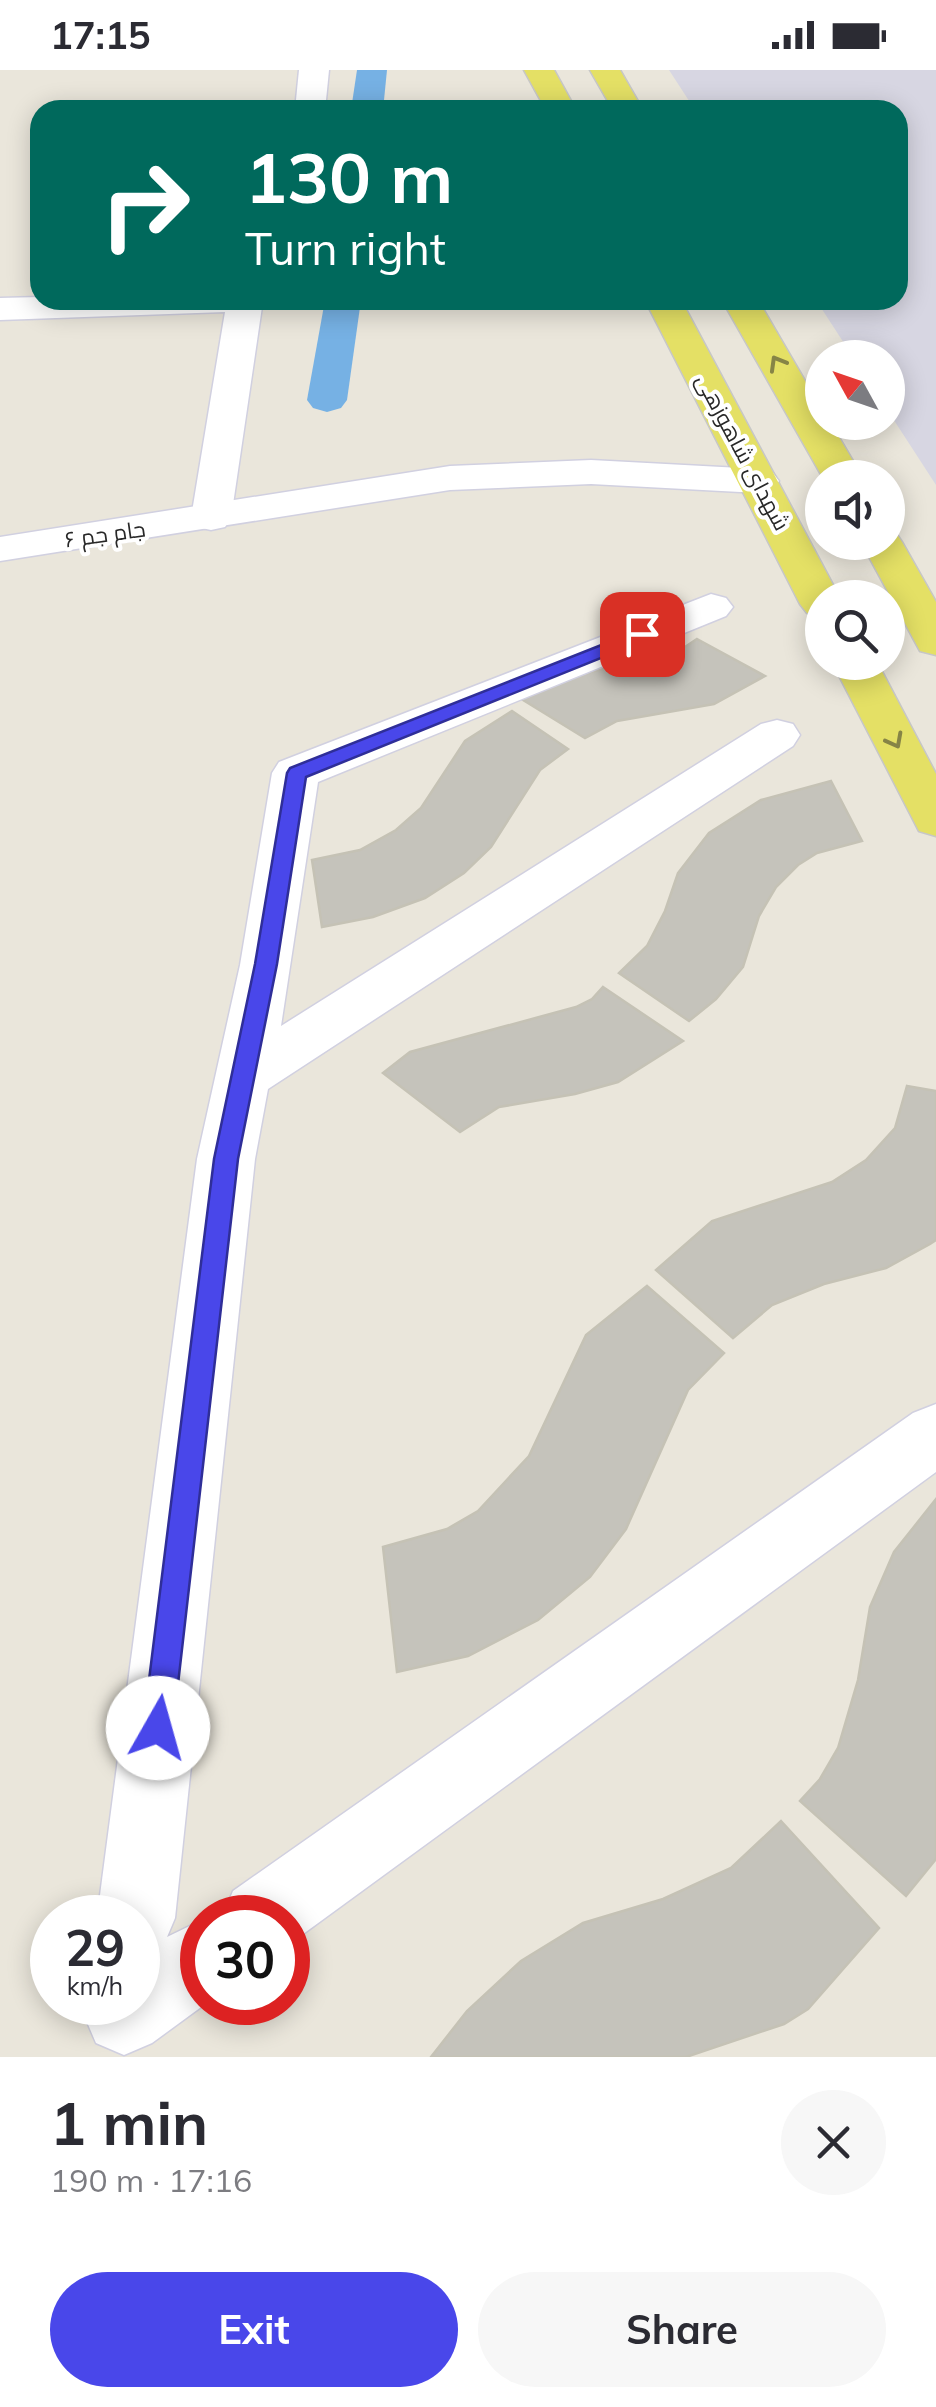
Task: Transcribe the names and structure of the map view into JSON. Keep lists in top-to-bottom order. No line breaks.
{"streets":{"main road":["شهدای شاهوزهی"],"street":["جام جم ۶"]},"crossings":[["شهدای شاهوزهی","جام جم ۶"]],"north":"top left","page":{"status":"17:15","turn":["130 m","Turn right"],"speed":"29 km/h","limit":"30","heading":["1 min","190 m · 17:16"],"buttons":["Exit","Share"]}}
